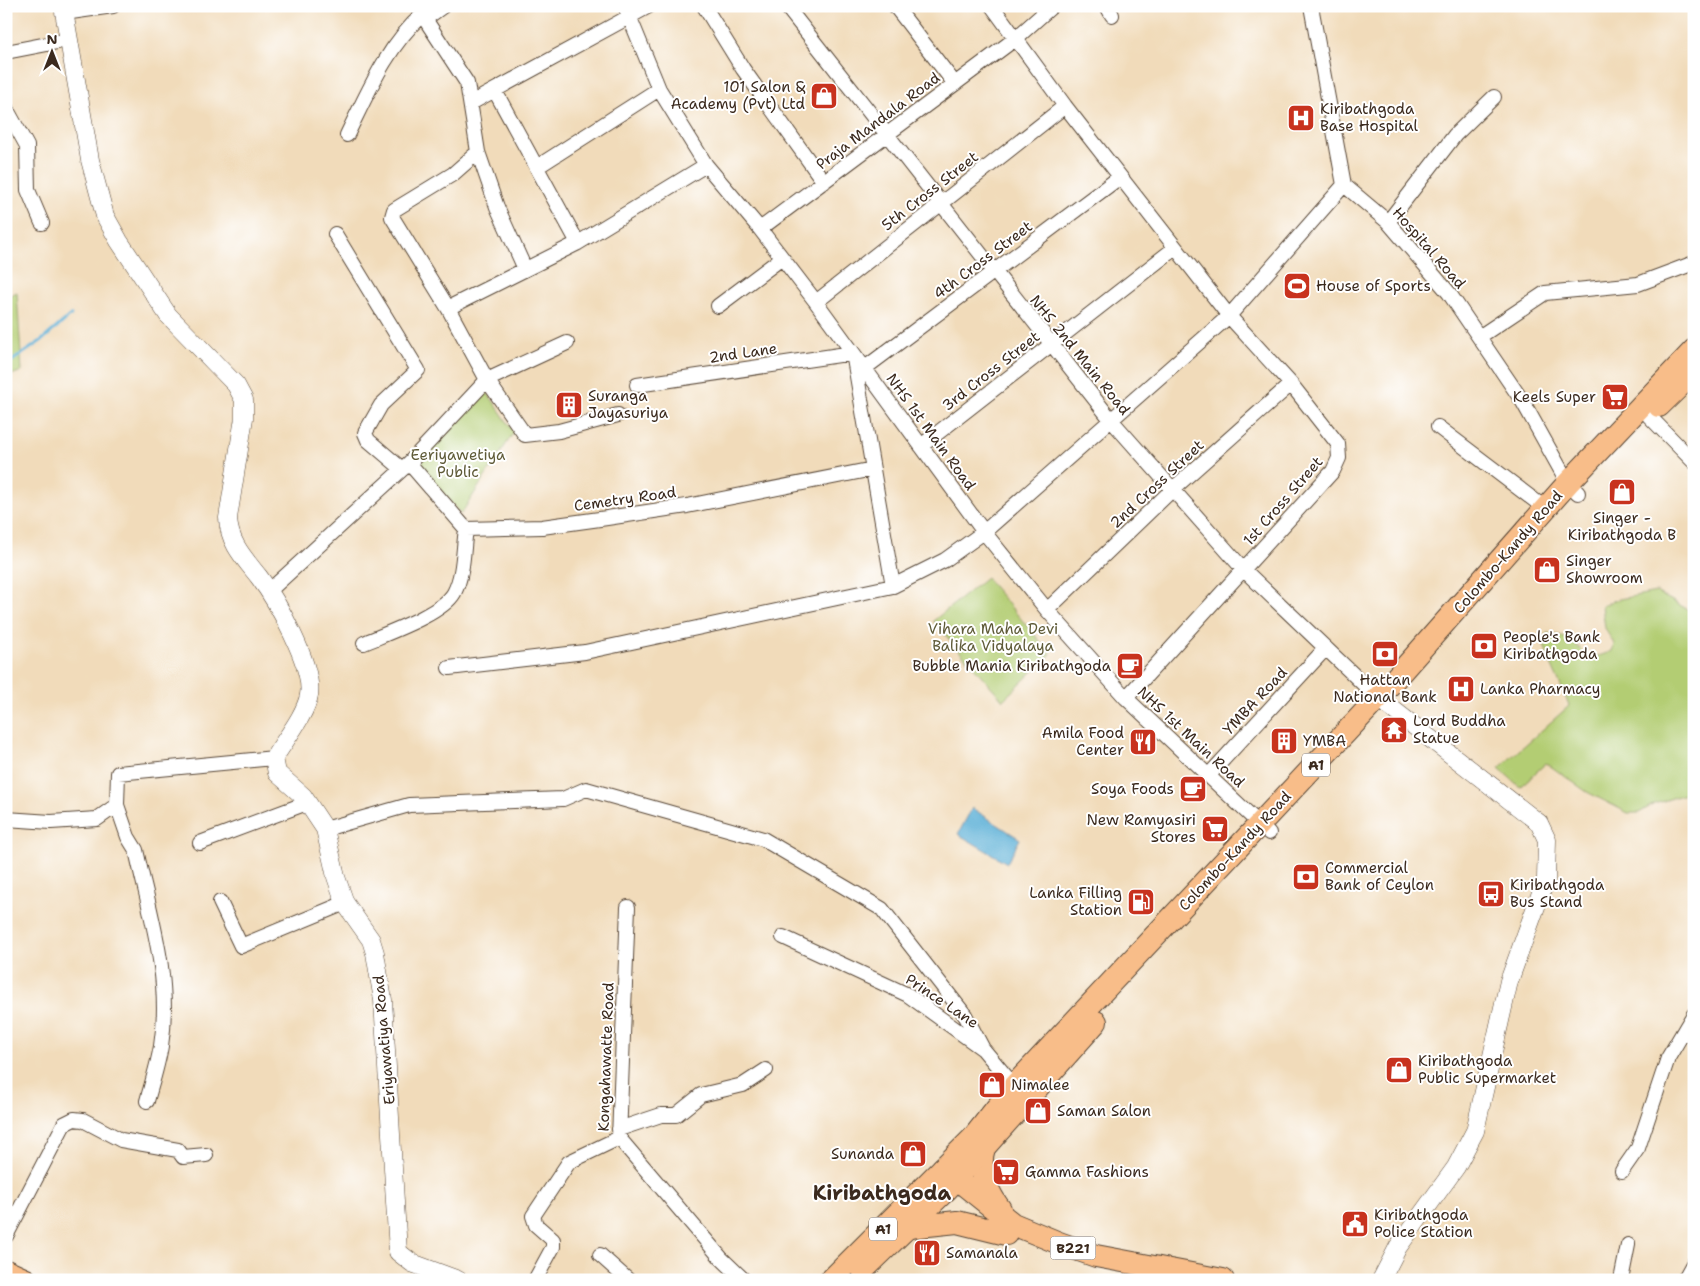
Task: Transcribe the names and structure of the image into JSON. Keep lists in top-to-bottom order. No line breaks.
{"streets":{"main road":["Colombo-Kandy Road","A1","B221"],"street":["Praja Mandala Road","5th Cross Street","Hospital Road","4th Cross Street","2nd Lane","NHS 2nd Main Road","3rd Cross Street","NHS 1st Main Road","2nd Cross Street","Cemetry Road","1st Cross Street","YMBA Road","Prince Lane","Eriyawatiya Road","Kongahawatte Road"]},"crossings":[["Praja Mandala Road","NHS 2nd Main Road"],["Praja Mandala Road","NHS 1st Main Road"],["Praja Mandala Road","1st Cross Street"],["5th Cross Street","NHS 2nd Main Road"],["5th Cross Street","NHS 1st Main Road"],["5th Cross Street","1st Cross Street"],["Hospital Road","Colombo-Kandy Road"],["4th Cross Street","NHS 2nd Main Road"],["4th Cross Street","NHS 1st Main Road"],["4th Cross Street","1st Cross Street"],["2nd Lane","NHS 1st Main Road"],["NHS 2nd Main Road","3rd Cross Street"],["NHS 2nd Main Road","2nd Cross Street"],["NHS 2nd Main Road","1st Cross Street"],["NHS 2nd Main Road","Colombo-Kandy Road"],["NHS 2nd Main Road","YMBA Road"],["3rd Cross Street","NHS 1st Main Road"],["3rd Cross Street","1st Cross Street"],["NHS 1st Main Road","2nd Cross Street"],["NHS 1st Main Road","1st Cross Street"],["NHS 1st Main Road","Colombo-Kandy Road"],["NHS 1st Main Road","YMBA Road"],["2nd Cross Street","1st Cross Street"],["Colombo-Kandy Road","Prince Lane"],["Colombo-Kandy Road","B221"]],"districts":["Kiribathgoda"],"parks":["Eeriyawetiya Public","Vihara Maha Devi Balika Vidyalaya"],"places":{"shop":["101 Salon & Academy (Pvt) Ltd","Singer - Kiribathgoda B","Singer Showroom","Kiribathgoda Public Supermarket","Nimalee","Saman Salon","Sunanda"],"hospital":["Kiribathgoda Base Hospital","Lanka Pharmacy"],"sports":["House of Sports"],"supermarket":["Keels Super","New Ramyasiri Stores","Gamma Fashions"],"building":["Suranga Jayasuriya","YMBA"],"bank":["People's Bank Kiribathgoda","Hattan National Bank","Commercial Bank of Ceylon"],"cafe":["Bubble Mania Kiribathgoda","Soya Foods"],"temple":["Lord Buddha Statue"],"restaurant":["Amila Food Center","Samanala"],"bus stop":["Kiribathgoda Bus Stand"],"fuel station":["Lanka Filling Station"],"public building":["Kiribathgoda Police Station"]},"north":"top"}
